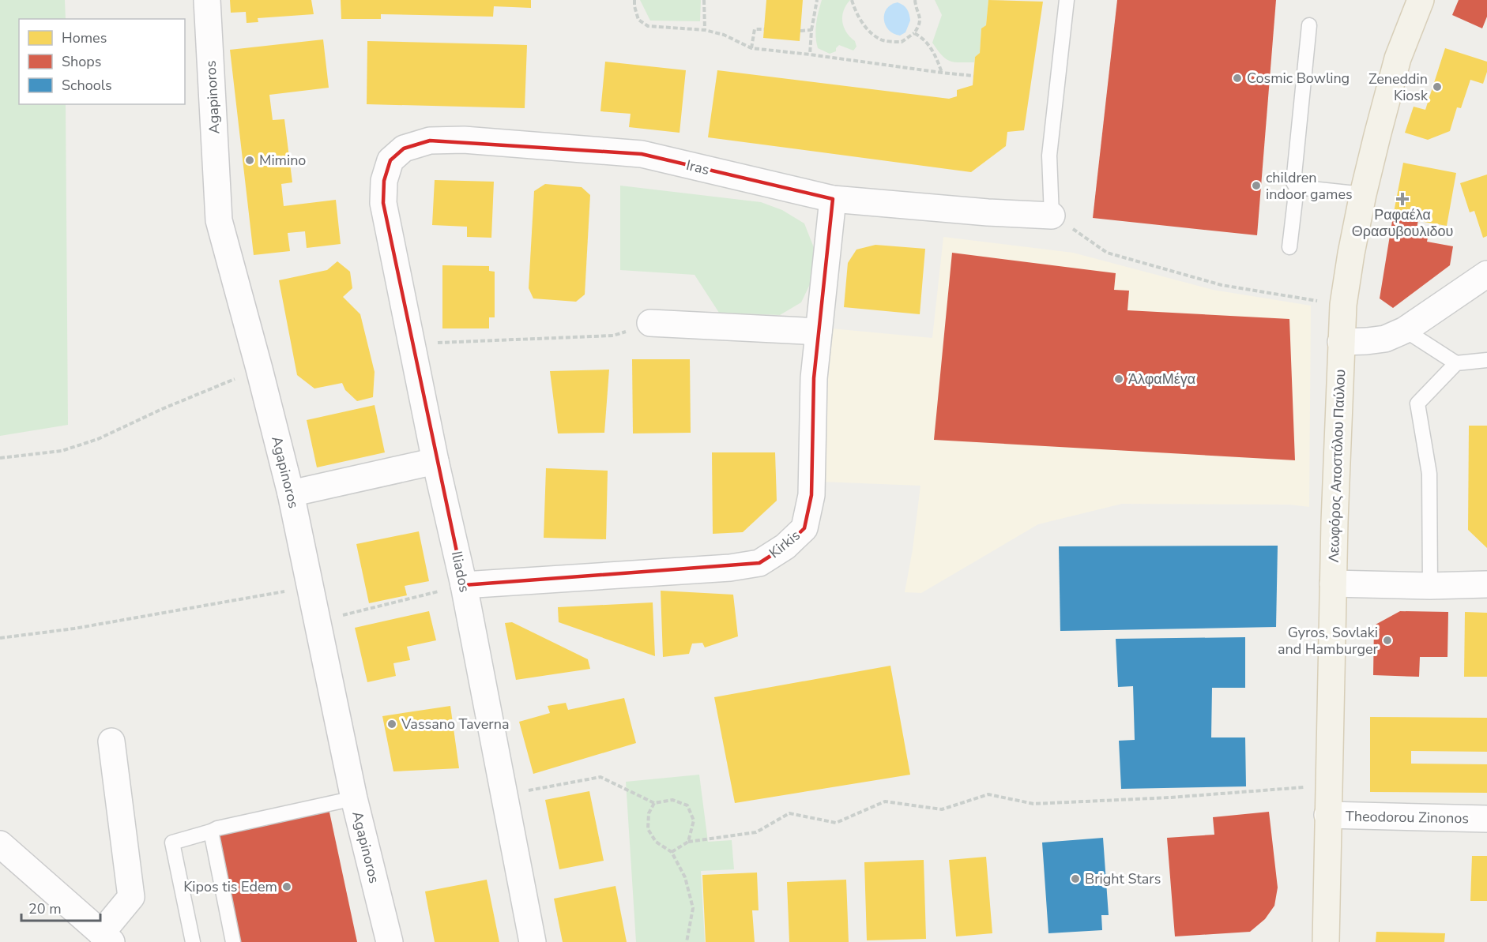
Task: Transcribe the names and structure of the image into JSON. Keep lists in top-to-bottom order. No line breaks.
{"streets":{"main road":["Λεωφόρος Αποστόλου Παύλου"],"street":["Agapinoros","Iras","Kirkis","Iliados","Theodorou Zinonos"]},"crossings":[["Iras","Kirkis"],["Iras","Iliados"],["Λεωφόρος Αποστόλου Παύλου","Theodorou Zinonos"],["Kirkis","Iliados"]],"places":{"other":["Cosmic Bowling","Zeneddin Kiosk","Mimino","children indoor games","ΆλφαΜέγα","Gyros, Sovlaki and Hamburger","Vassano Taverna","Bright Stars","Kipos tis Edem"],"health":["Ραφαέλα Θρασυβουλιδου"]},"legend":["Homes","Shops","Schools"],"scale_bar":"20 m"}
